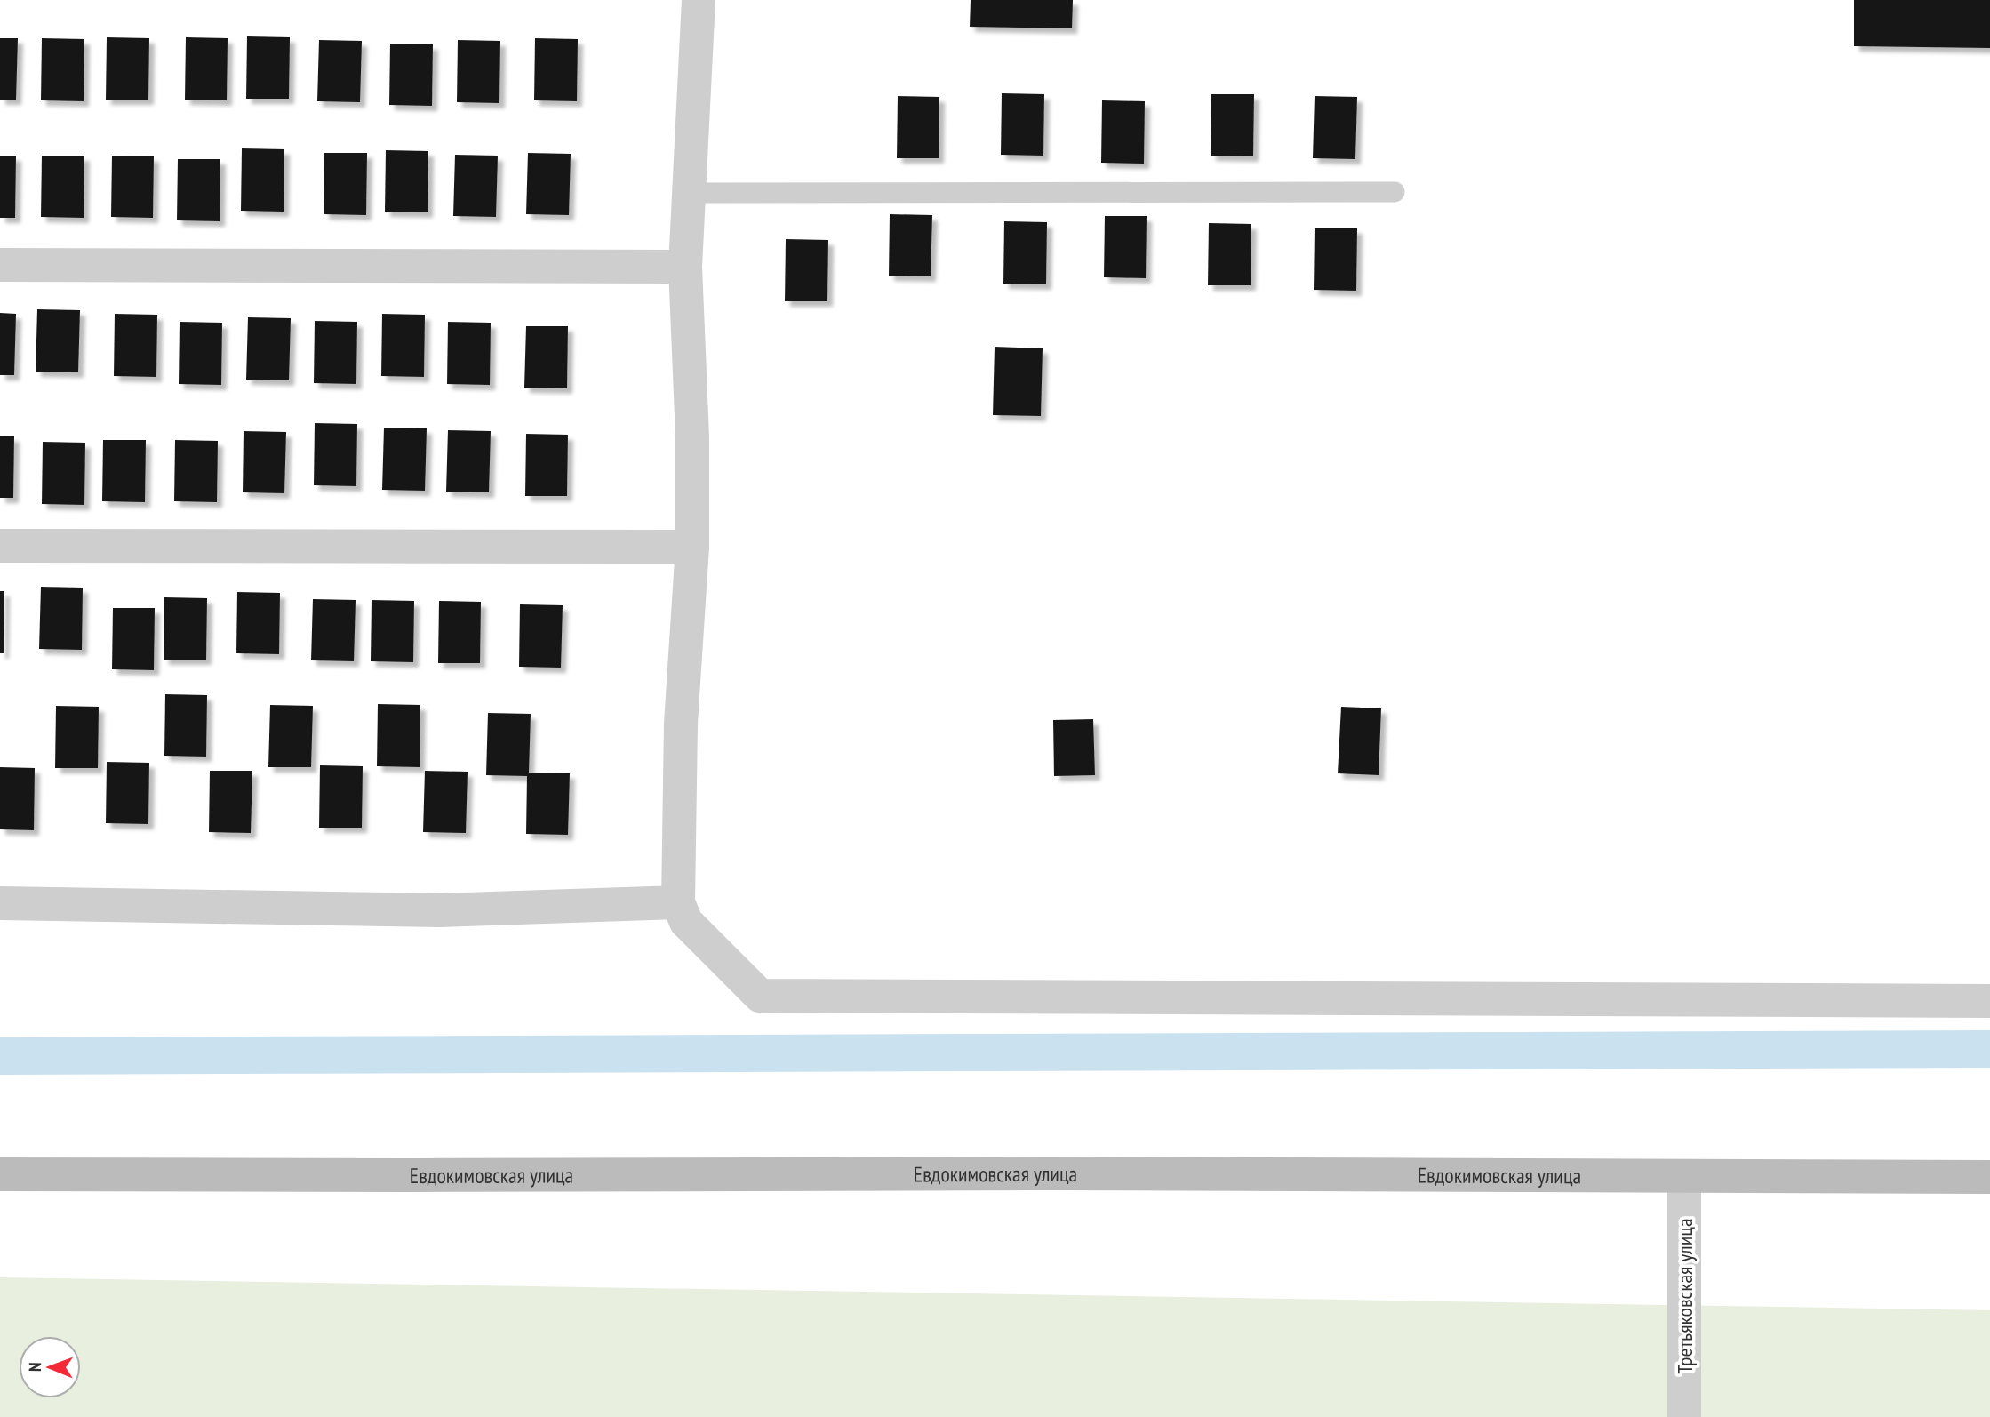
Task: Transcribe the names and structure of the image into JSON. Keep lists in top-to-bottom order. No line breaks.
{"streets":{"main road":["Евдокимовская улица"],"street":["Третьяковская улица"]},"crossings":[["Евдокимовская улица","Третьяковская улица"]],"north":"left"}
